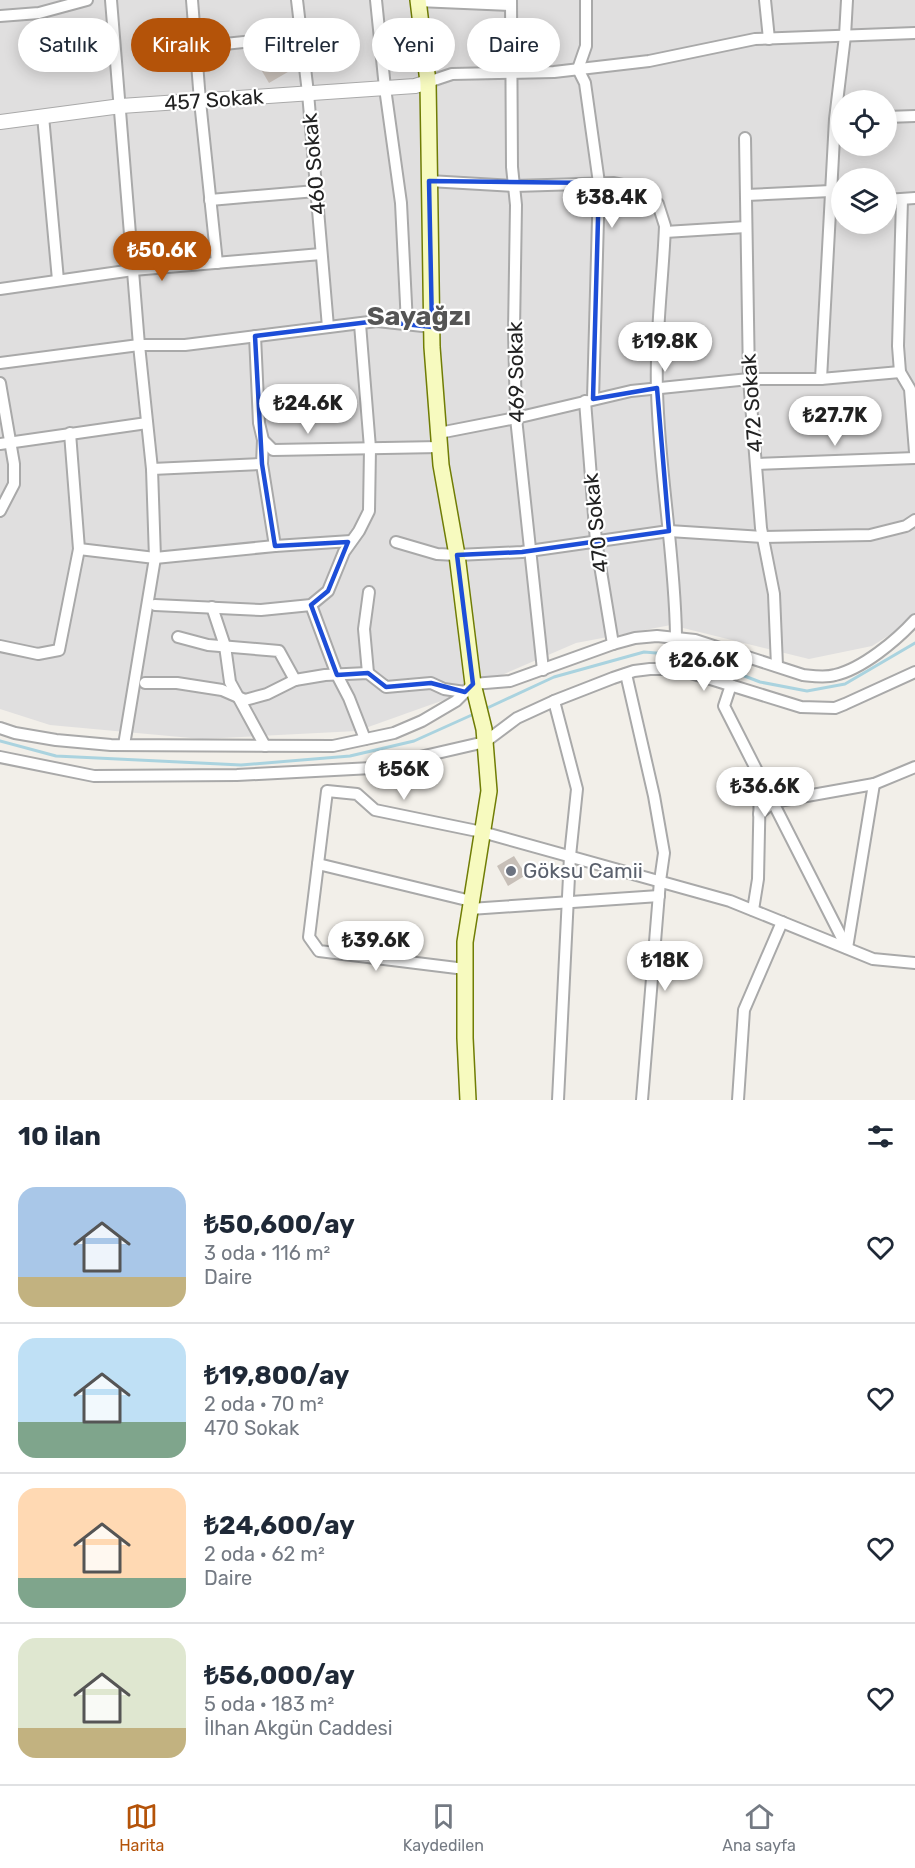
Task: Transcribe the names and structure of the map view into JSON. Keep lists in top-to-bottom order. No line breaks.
{"streets":{"street":["457 Sokak","460 Sokak","469 Sokak","472 Sokak","470 Sokak"]},"crossings":[["457 Sokak","460 Sokak"]],"districts":["Sayağzı"],"places":["Göksu Camii"],"page":{"chip":["Satılık","Kiralık","Filtreler","Yeni","Daire"],"price":["₺38.4K","₺50.6K","₺19.8K","₺24.6K","₺27.7K","₺26.6K","₺56K","₺36.6K","₺39.6K","₺18K"],"heading":"10 ilan","list":[{"name":"₺50,600/ay","note":"3 oda · 116 m² · Daire"},{"name":"₺19,800/ay","note":"2 oda · 70 m² · 470 Sokak"},{"name":"₺24,600/ay","note":"2 oda · 62 m² · Daire"},{"name":"₺56,000/ay","note":"5 oda · 183 m² · İlhan Akgün Caddesi"}],"tabs":["Harita","Kaydedilen","Ana sayfa"]}}
